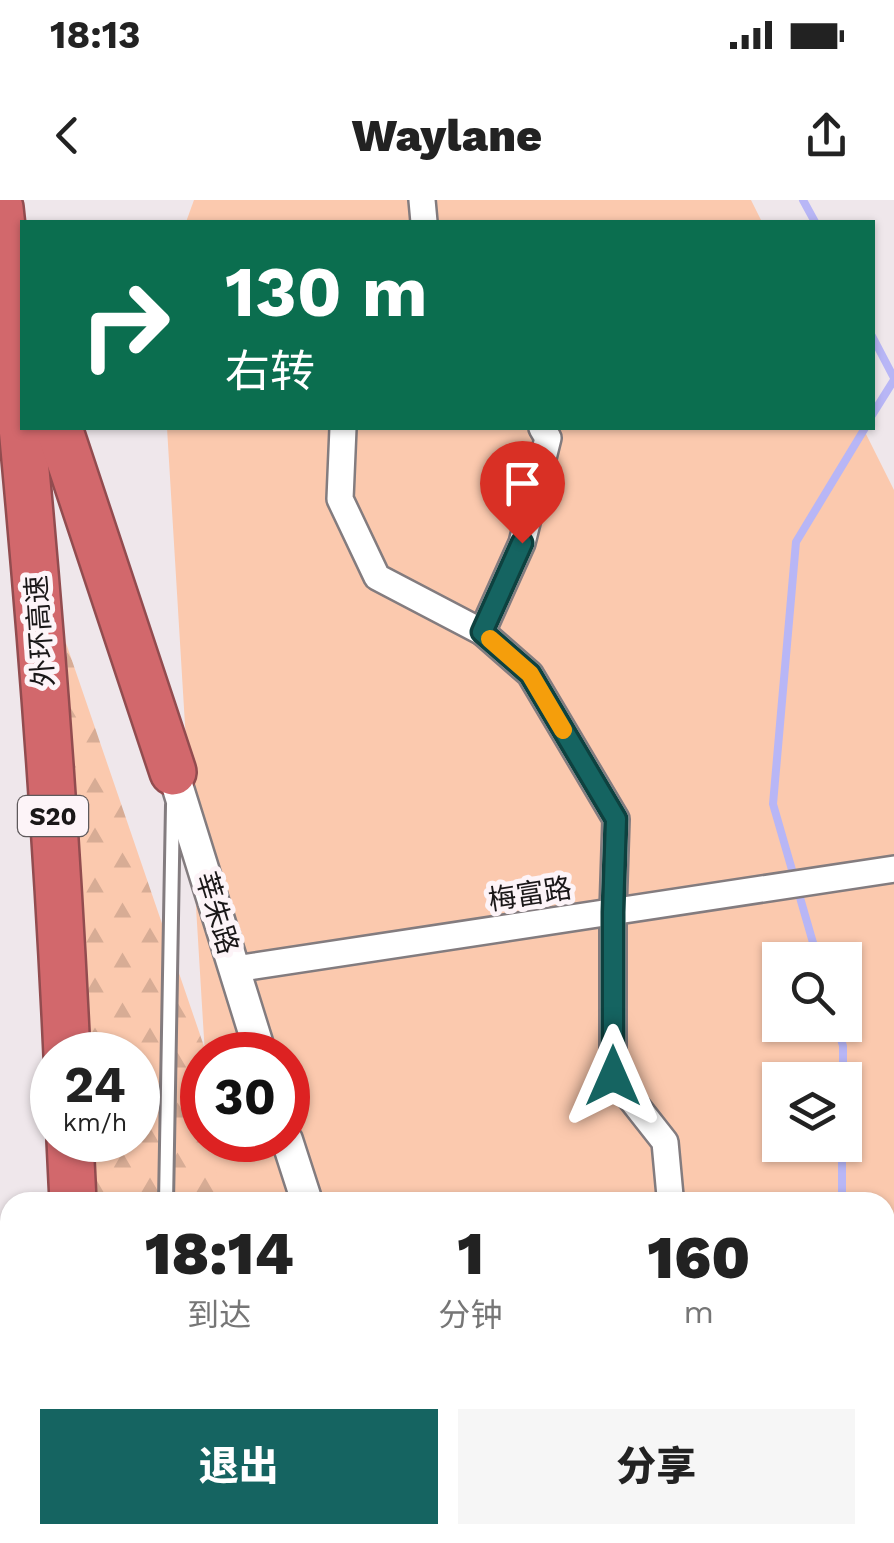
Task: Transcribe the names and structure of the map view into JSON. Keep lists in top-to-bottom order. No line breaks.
{"streets":{"highway":["外环高速","S20"],"street":["梅富路","莘朱路"]},"crossings":[["梅富路","莘朱路"]],"page":{"status":"18:13","header":"Waylane","turn":["130 m","右转"],"speed":"24 km/h","limit":"30","eta":["18:14","到达","1","分钟","160","m"],"buttons":["退出","分享"]}}
